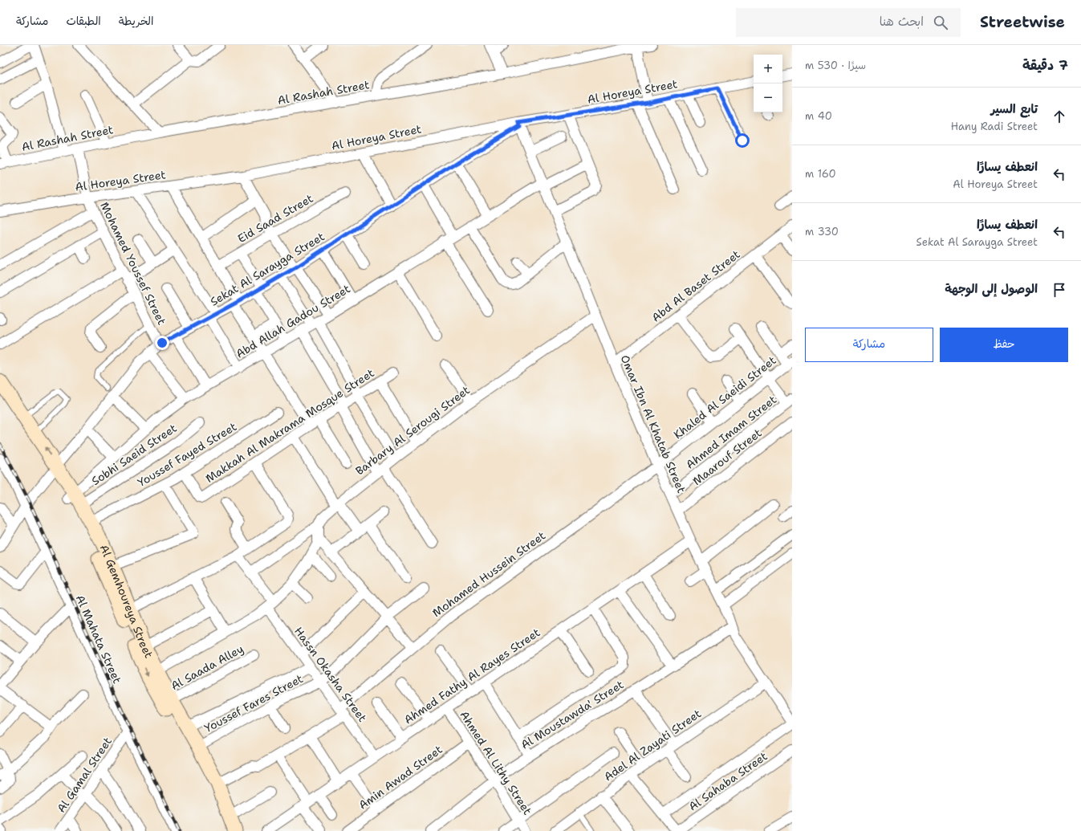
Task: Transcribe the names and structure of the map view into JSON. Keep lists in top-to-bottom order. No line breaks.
{"streets":{"main road":["Al Gemhoureya Street"],"street":["Al Horeya Street","Al Rashah Street","Eid Saad Street","Mohamed Youssef Street","Sekat Al Sarayga Street","Abd Al Baset Street","Abd Allah Gadou Street","Khaled Al Saeidi Street","Omar Ibn Al Khatab Street","Makkah Al Makrama Mosque Street","Barbary Al Serougi Street","Ahmed Imam Street","Sobhi Saeid Street","Youssef Fayed Street","Maarouf Street","Mohamed Hussein Street","Al Mahata Street","Al Saada Alley","Hassn Okasha Street","Ahmed Fathy Al Rayes Street","Youssef Fares Street","Al Moustawda' Street","Adel Al Zayati Street","Ahmed Al Lithy Street","Al Gamal Street","Amin Awad Street","Al Sahaba Street"]},"crossings":[["Al Horeya Street","Mohamed Youssef Street"],["Al Horeya Street","Sekat Al Sarayga Street"],["Al Horeya Street","Omar Ibn Al Khatab Street"],["Al Rashah Street","Mohamed Youssef Street"],["Mohamed Youssef Street","Sekat Al Sarayga Street"],["Sekat Al Sarayga Street","Omar Ibn Al Khatab Street"],["Sekat Al Sarayga Street","Al Gemhoureya Street"],["Sekat Al Sarayga Street","Al Mahata Street"],["Abd Al Baset Street","Omar Ibn Al Khatab Street"],["Abd Allah Gadou Street","Omar Ibn Al Khatab Street"],["Abd Allah Gadou Street","Al Gemhoureya Street"],["Khaled Al Saeidi Street","Omar Ibn Al Khatab Street"],["Khaled Al Saeidi Street","Mohamed Hussein Street"],["Omar Ibn Al Khatab Street","Barbary Al Serougi Street"],["Omar Ibn Al Khatab Street","Ahmed Imam Street"],["Omar Ibn Al Khatab Street","Maarouf Street"],["Omar Ibn Al Khatab Street","Mohamed Hussein Street"],["Omar Ibn Al Khatab Street","Ahmed Fathy Al Rayes Street"],["Omar Ibn Al Khatab Street","Al Moustawda' Street"],["Omar Ibn Al Khatab Street","Adel Al Zayati Street"],["Makkah Al Makrama Mosque Street","Youssef Fayed Street"],["Barbary Al Serougi Street","Hassn Okasha Street"],["Sobhi Saeid Street","Al Gemhoureya Street"],["Youssef Fayed Street","Al Gemhoureya Street"],["Mohamed Hussein Street","Al Gemhoureya Street"],["Mohamed Hussein Street","Hassn Okasha Street"],["Al Gemhoureya Street","Al Saada Alley"],["Al Gemhoureya Street","Youssef Fares Street"],["Al Mahata Street","Al Gamal Street"],["Hassn Okasha Street","Ahmed Fathy Al Rayes Street"],["Hassn Okasha Street","Youssef Fares Street"],["Ahmed Fathy Al Rayes Street","Ahmed Al Lithy Street"],["Al Moustawda' Street","Ahmed Al Lithy Street"],["Ahmed Al Lithy Street","Amin Awad Street"]],"page":{"header":"Streetwise","search":"ابحث هنا","nav":["الخريطة","الطبقات","مشاركة"],"heading":["7 دقيقة","سيرًا · 530 m"],"map_buttons":["+","−"],"list":[["تابع السير","Hany Radi Street","40 m"],["انعطف يسارًا","Al Horeya Street","160 m"],["انعطف يسارًا","Sekat Al Sarayga Street","330 m"],"الوصول إلى الوجهة"],"buttons":["حفظ","مشاركة"]}}
